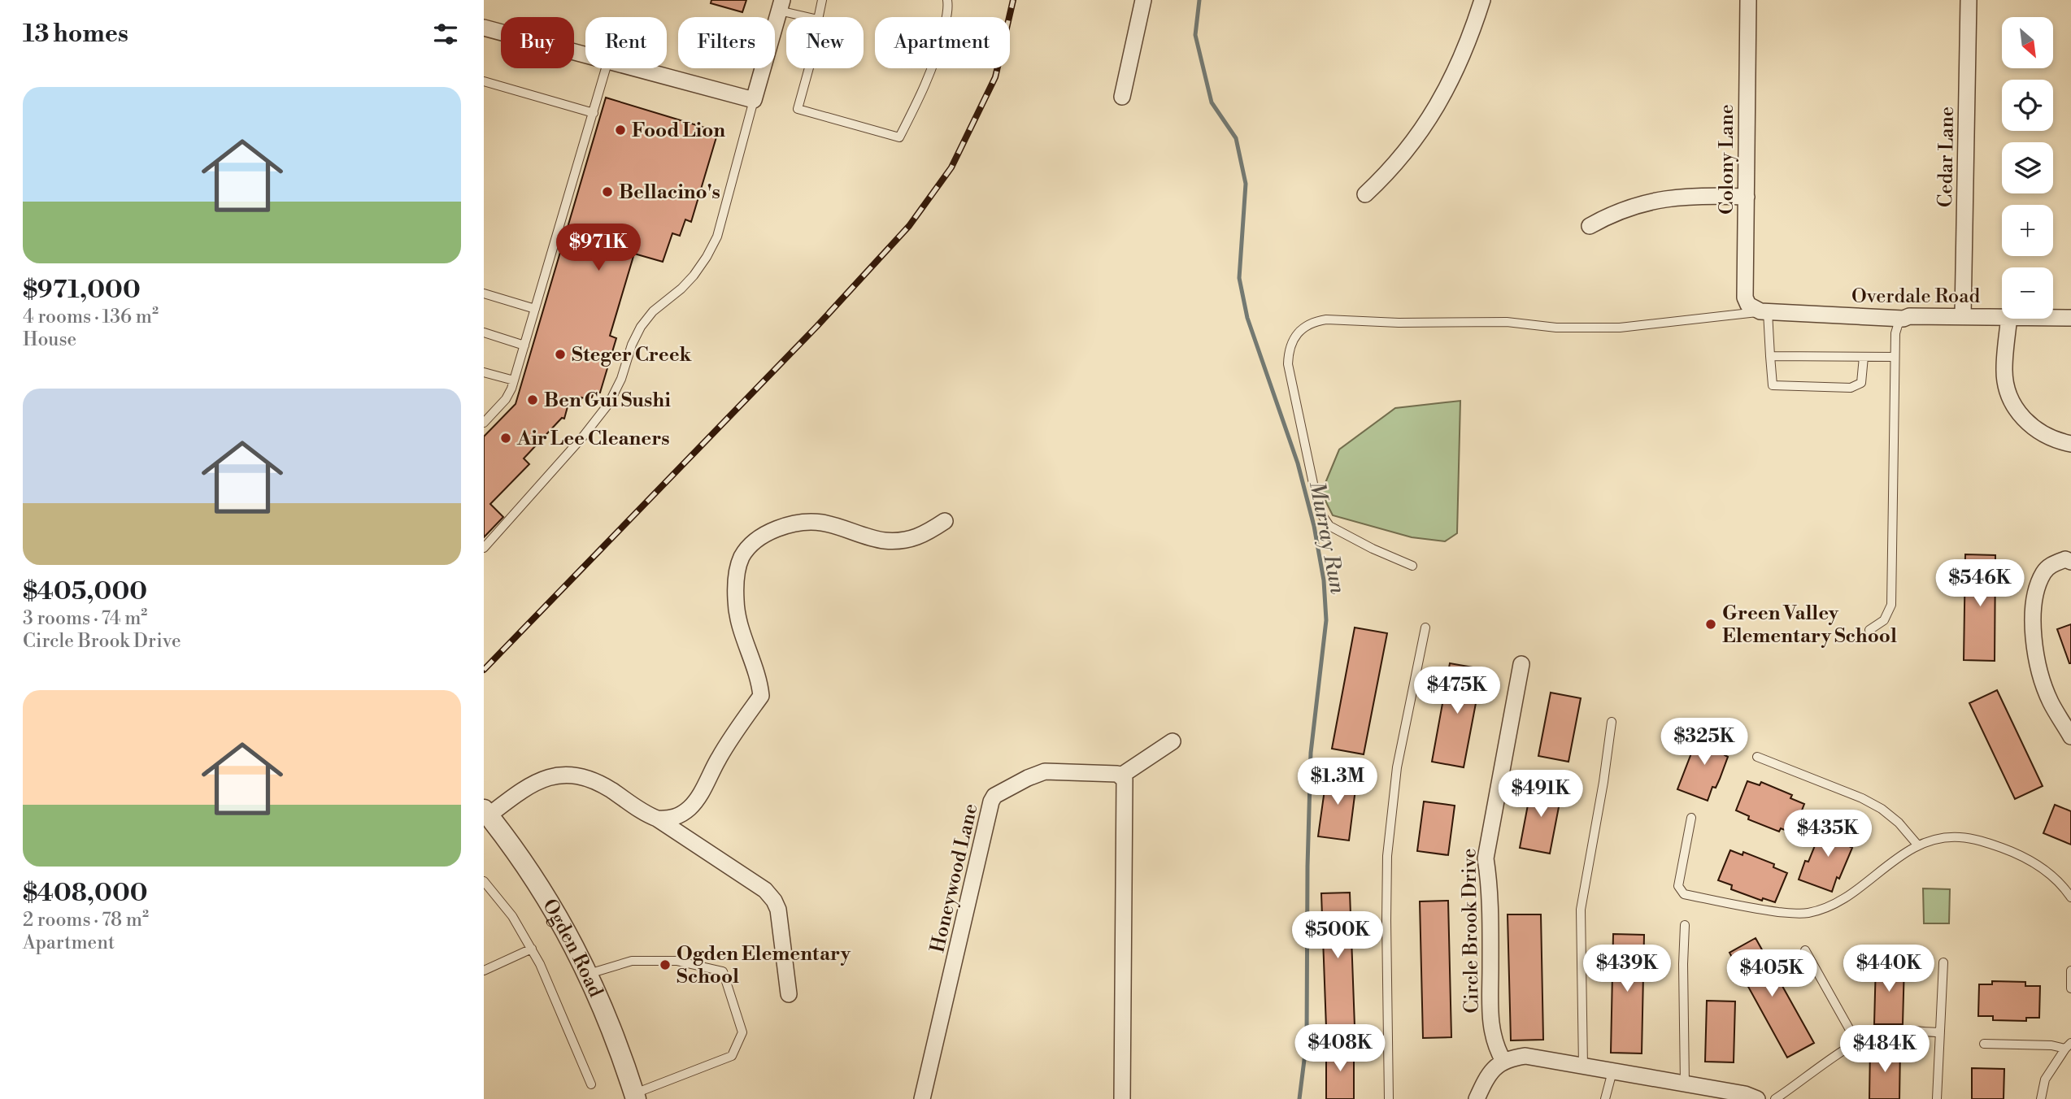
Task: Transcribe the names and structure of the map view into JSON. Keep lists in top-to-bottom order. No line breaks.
{"streets":{"street":["Cedar Lane","Colony Lane","Overdale Road","Honeywood Lane","Circle Brook Drive","Ogden Road"]},"crossings":[["Cedar Lane","Overdale Road"],["Colony Lane","Overdale Road"]],"water":["Murray Run"],"places":["Food Lion","Bellacino's","Steger Creek","Ben Gui Sushi","Air Lee Cleaners","Green Valley Elementary School","Ogden Elementary School"],"north":"bottom right","page":{"heading":"13 homes","map_buttons":["+","−"],"chip":["Buy","Rent","Filters","New","Apartment"],"list":[{"name":"$971,000","note":"4 rooms · 136 m² · House"},{"name":"$405,000","note":"3 rooms · 74 m² · Circle Brook Drive"},{"name":"$408,000","note":"2 rooms · 78 m² · Apartment"}],"price":["$971K","$546K","$475K","$325K","$1.3M","$491K","$435K","$500K","$439K","$440K","$405K","$408K","$484K"]}}
